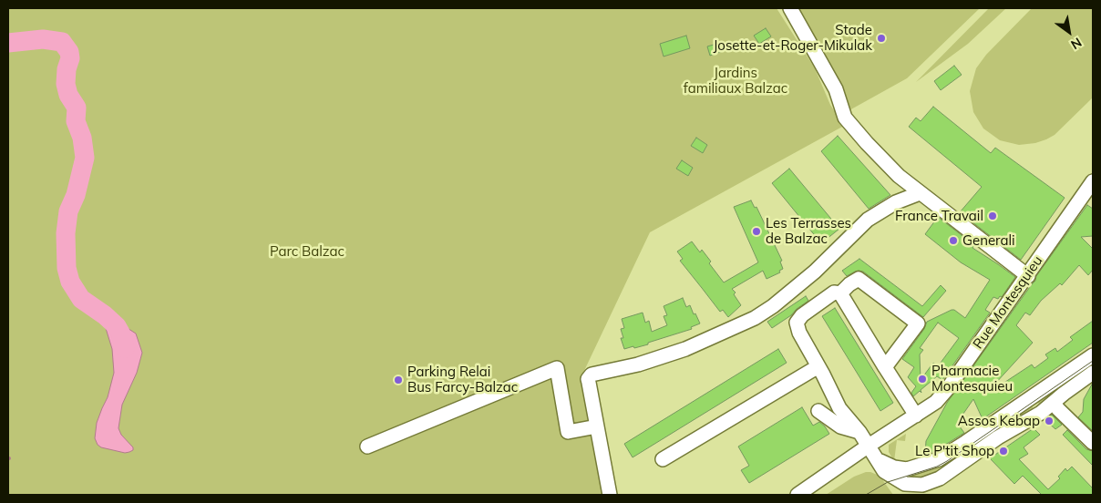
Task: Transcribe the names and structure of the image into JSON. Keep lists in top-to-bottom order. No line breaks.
{"streets":{"street":["Rue Montesquieu"]},"parks":["Jardins familiaux Balzac","Parc Balzac"],"places":["Stade Josette-et-Roger-Mikulak","France Travail","Les Terrasses de Balzac","Generali","Pharmacie Montesquieu","Parking Relai Bus Farcy-Balzac","Assos Kebap","Le P'tit Shop"],"north":"bottom right"}
